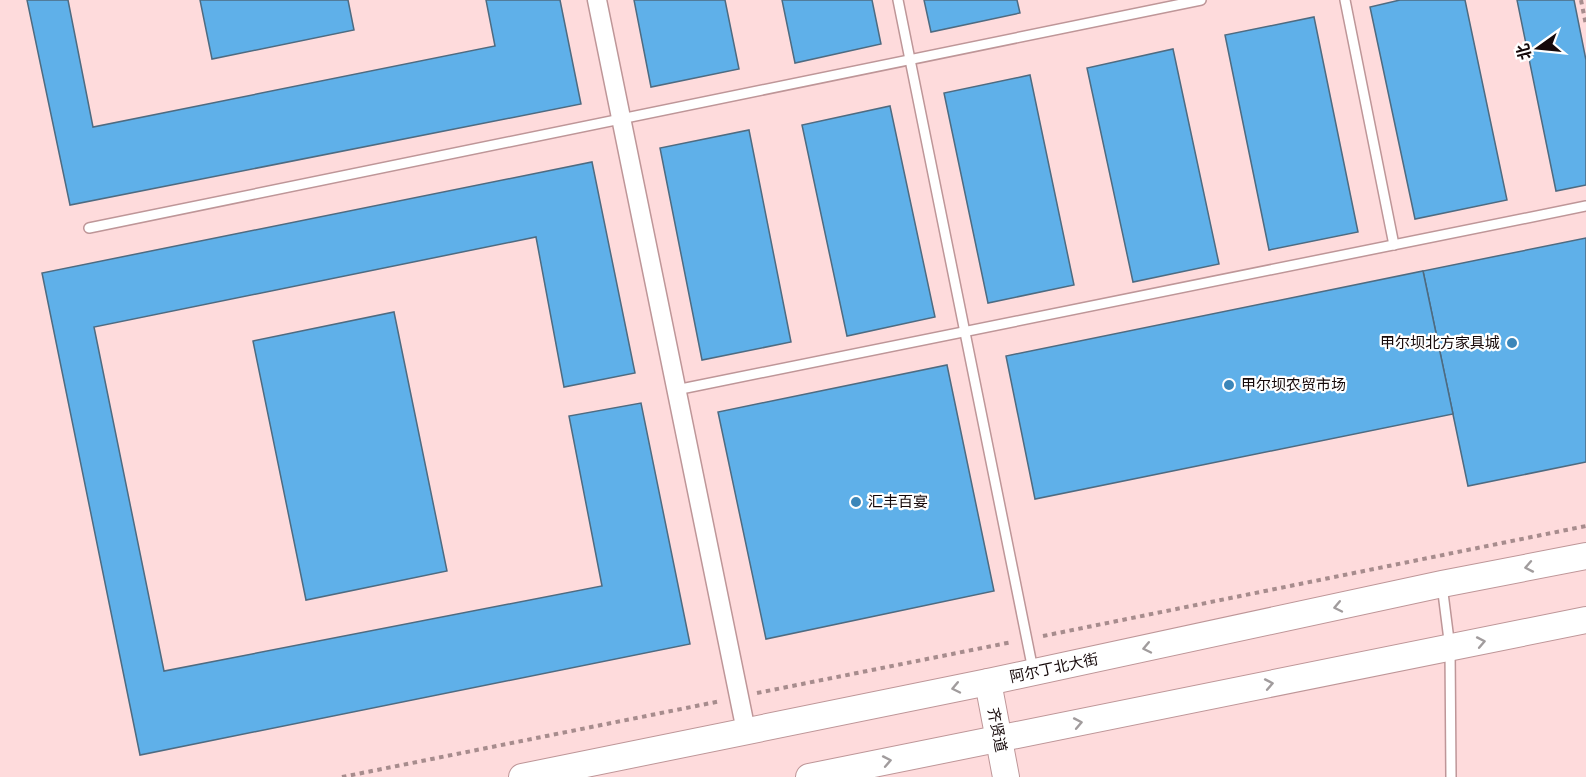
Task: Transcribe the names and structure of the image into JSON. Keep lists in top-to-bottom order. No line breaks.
{"streets":{"main road":["阿尔丁北大街","齐贤道"]},"crossings":[["阿尔丁北大街","齐贤道"]],"places":["甲尔坝北方家具城","甲尔坝农贸市场","汇丰百宴"],"north":"left"}
